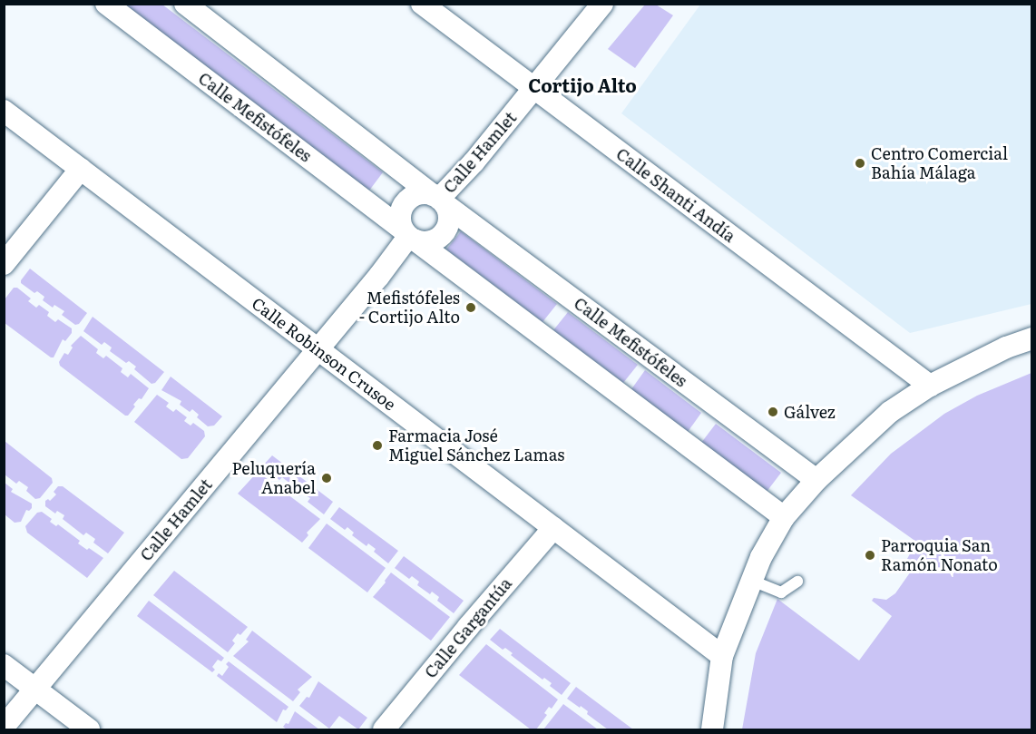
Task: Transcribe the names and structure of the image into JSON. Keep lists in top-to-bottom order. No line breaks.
{"streets":{"street":["Calle Mefistófeles","Calle Hamlet","Calle Shanti Andía","Calle Robinson Crusoe","Calle Gargantúa"]},"crossings":[["Calle Mefistófeles","Calle Hamlet"],["Calle Hamlet","Calle Shanti Andía"],["Calle Hamlet","Calle Robinson Crusoe"],["Calle Robinson Crusoe","Calle Gargantúa"]],"districts":["Cortijo Alto"],"places":["Centro Comercial Bahía Málaga","Mefistófeles - Cortijo Alto","Gálvez","Farmacia José Miguel Sánchez Lamas","Peluquería Anabel","Parroquia San Ramón Nonato"]}
